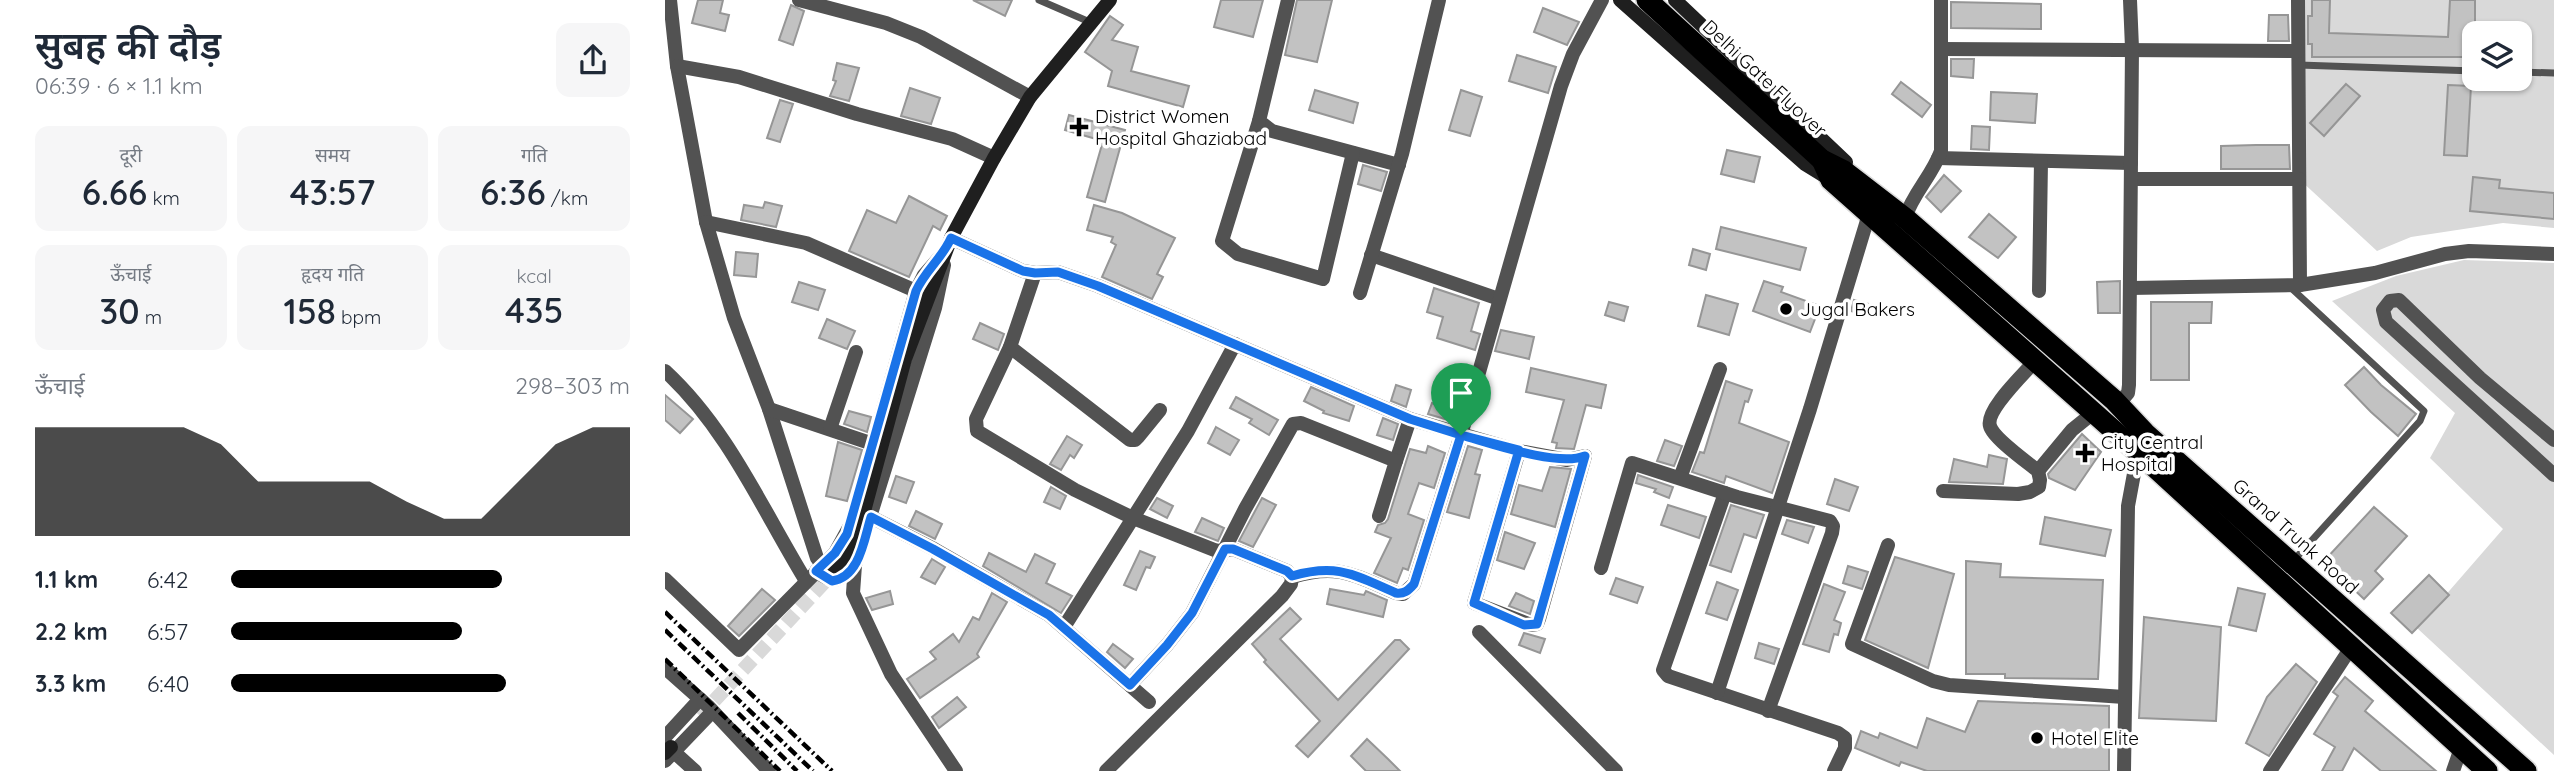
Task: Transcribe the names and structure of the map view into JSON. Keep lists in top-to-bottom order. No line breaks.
{"streets":{"highway":["Delhi Gate Flyover","Grand Trunk Road"]},"crossings":[["Delhi Gate Flyover","Grand Trunk Road"]],"places":{"health":["District Women Hospital Ghaziabad","City Central Hospital"],"other":["Jugal Bakers","Hotel Elite"]},"page":{"heading":["सुबह की दौड़","06:39 · 6 × 1.1 km"],"stats":[["दूरी","6.66 km"],["समय","43:57"],["गति","6:36 /km"],["ऊँचाई","30 m"],["हृदय गति","158 bpm"],["kcal","435"]],"chart":["ऊँचाई","298–303 m"],"list":[{"name":"1.1 km","note":"6:42"},{"name":"2.2 km","note":"6:57"},{"name":"3.3 km","note":"6:40"}]}}
